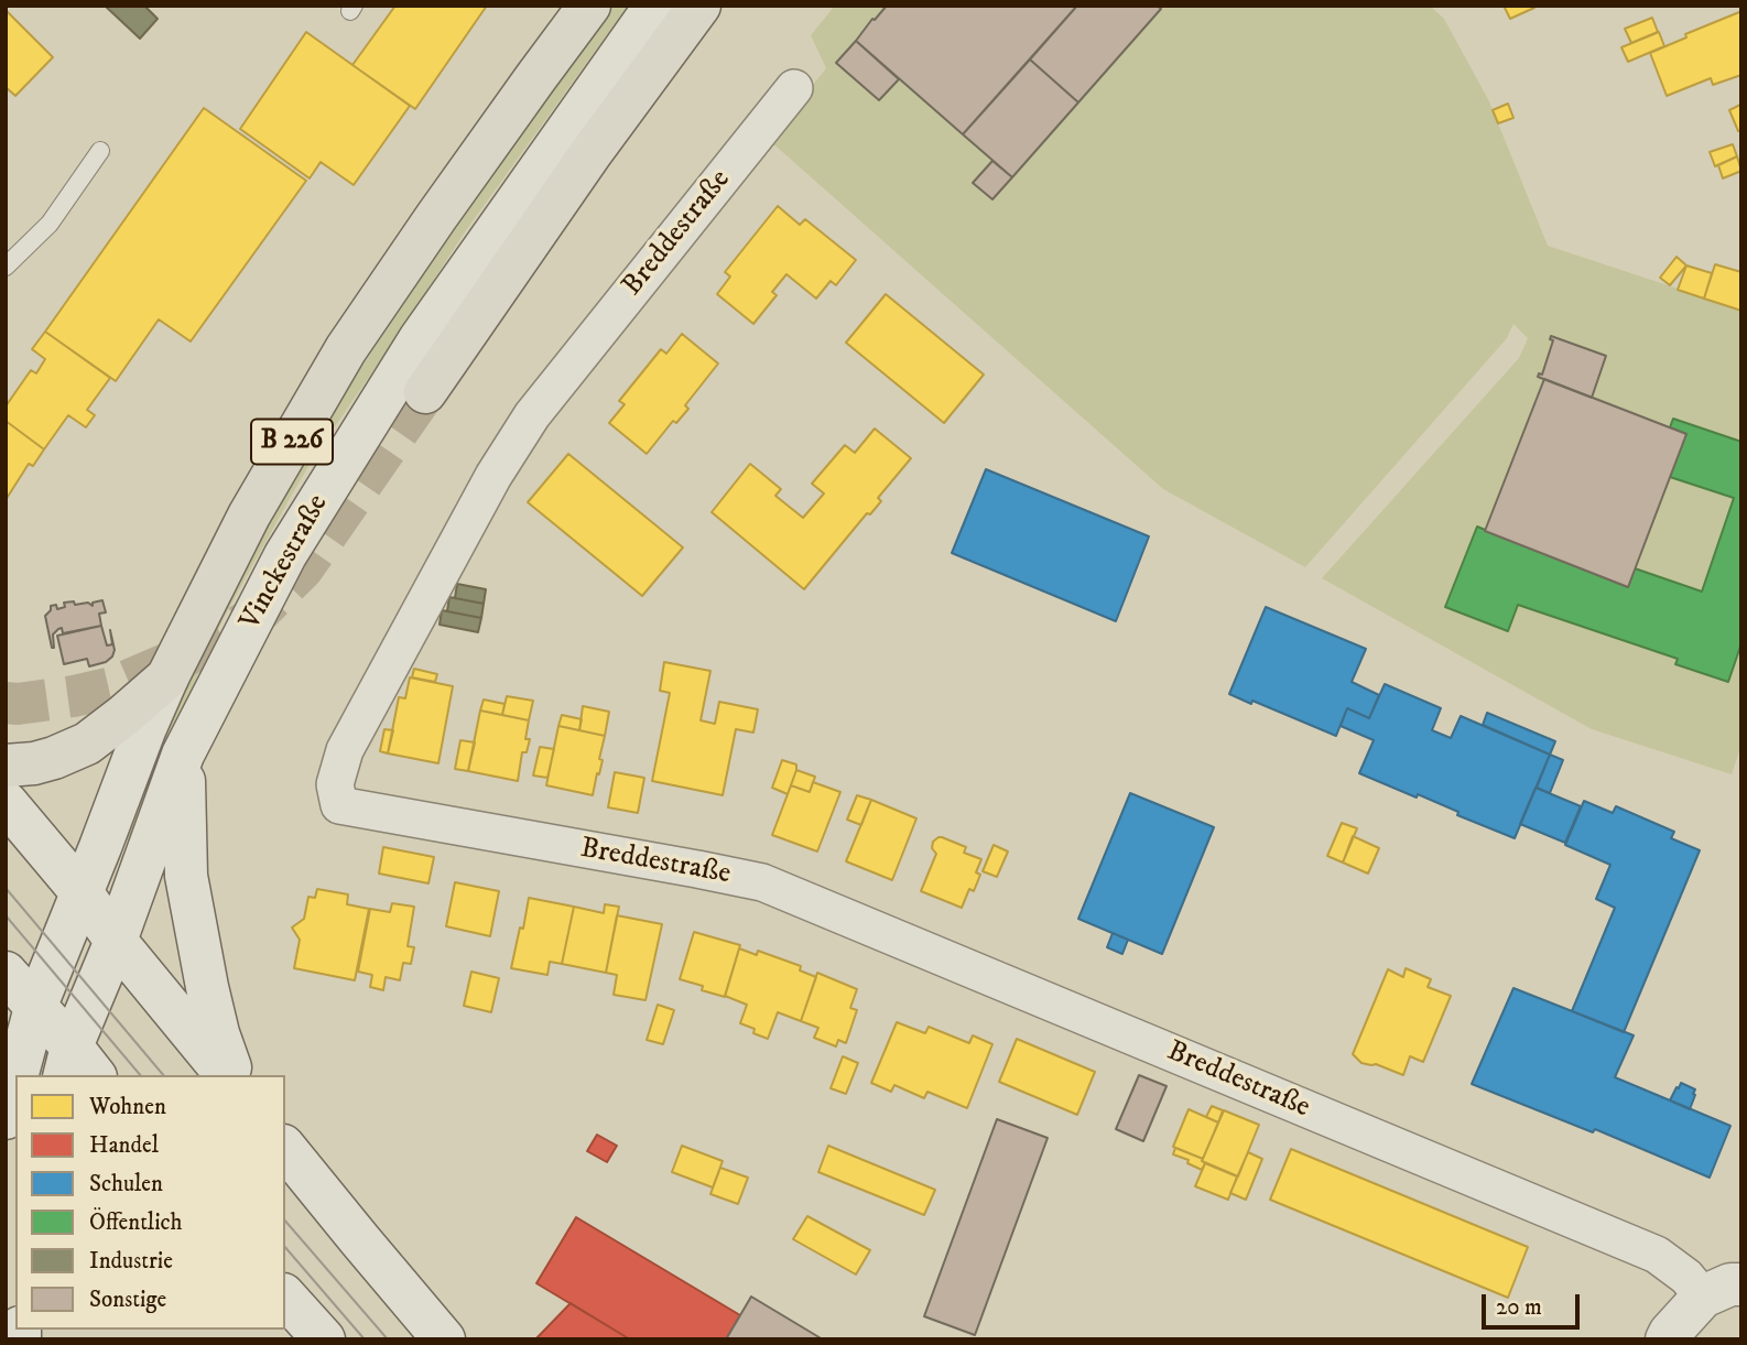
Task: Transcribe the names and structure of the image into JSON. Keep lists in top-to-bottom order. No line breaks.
{"streets":{"main road":["B 226","Vinckestraße"],"street":["Breddestraße"]},"crossings":[["B 226","Vinckestraße"]],"legend":["Wohnen","Handel","Schulen","Öffentlich","Industrie","Sonstige"],"scale_bar":"20 m"}
